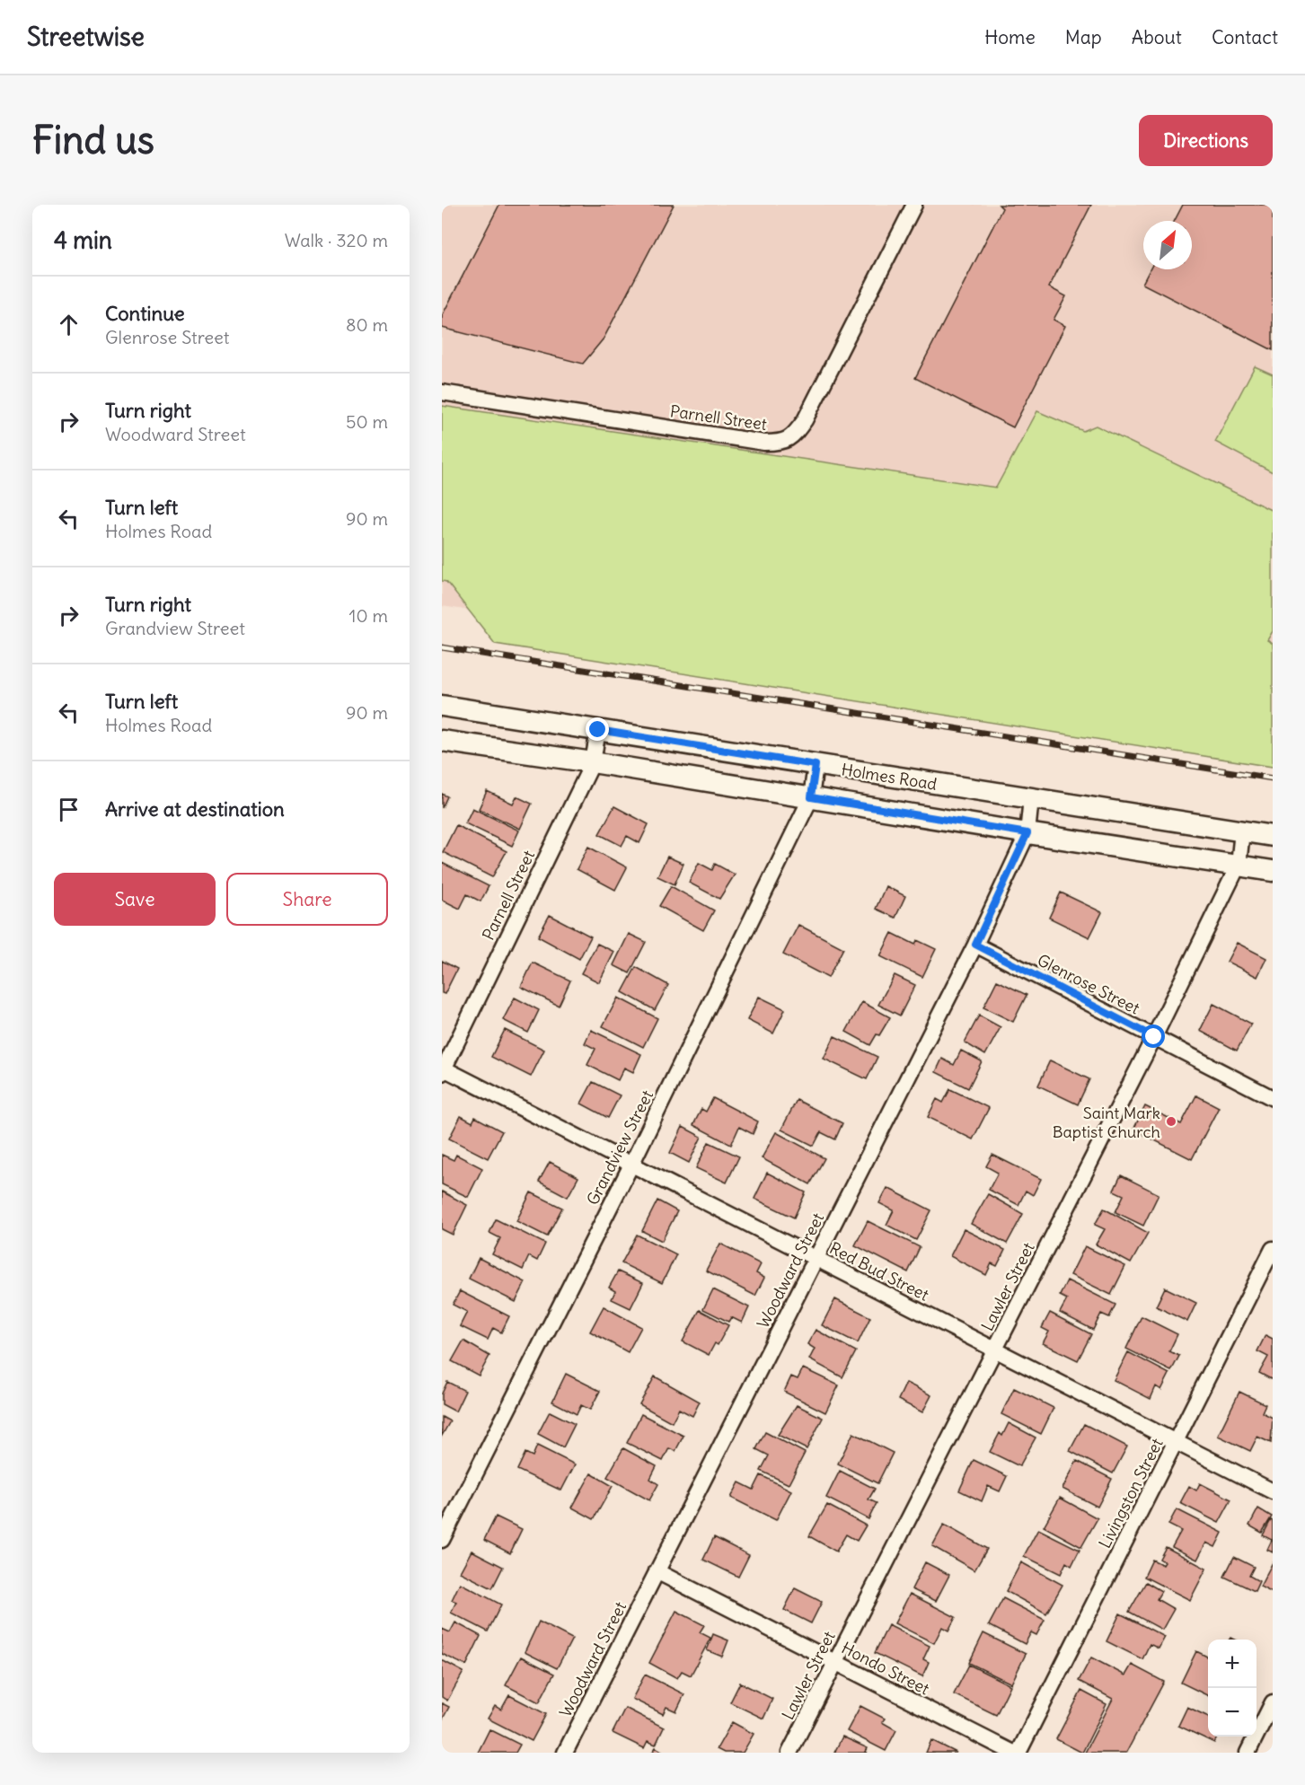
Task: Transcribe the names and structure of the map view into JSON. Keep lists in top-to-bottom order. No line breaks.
{"streets":{"main road":["Holmes Road"],"street":["Parnell Street","Glenrose Street","Grandview Street","Woodward Street","Red Bud Street","Lawler Street","Livingston Street","Hondo Street"]},"crossings":[["Parnell Street","Holmes Road"],["Parnell Street","Red Bud Street"],["Holmes Road","Grandview Street"],["Holmes Road","Woodward Street"],["Holmes Road","Lawler Street"],["Glenrose Street","Woodward Street"],["Glenrose Street","Lawler Street"],["Grandview Street","Red Bud Street"],["Woodward Street","Red Bud Street"],["Woodward Street","Hondo Street"],["Red Bud Street","Lawler Street"],["Red Bud Street","Livingston Street"],["Lawler Street","Hondo Street"]],"places":["Saint Mark Baptist Church"],"north":"top right","page":{"header":"Streetwise","nav":["Home","Map","About","Contact"],"buttons":["Directions",["Save","Share"]],"title":"Find us","heading":["4 min","Walk · 320 m"],"list":[["Continue","Glenrose Street","80 m"],["Turn right","Woodward Street","50 m"],["Turn left","Holmes Road","90 m"],["Turn right","Grandview Street","10 m"],["Turn left","Holmes Road","90 m"],"Arrive at destination"],"map_buttons":["+","−"]}}
